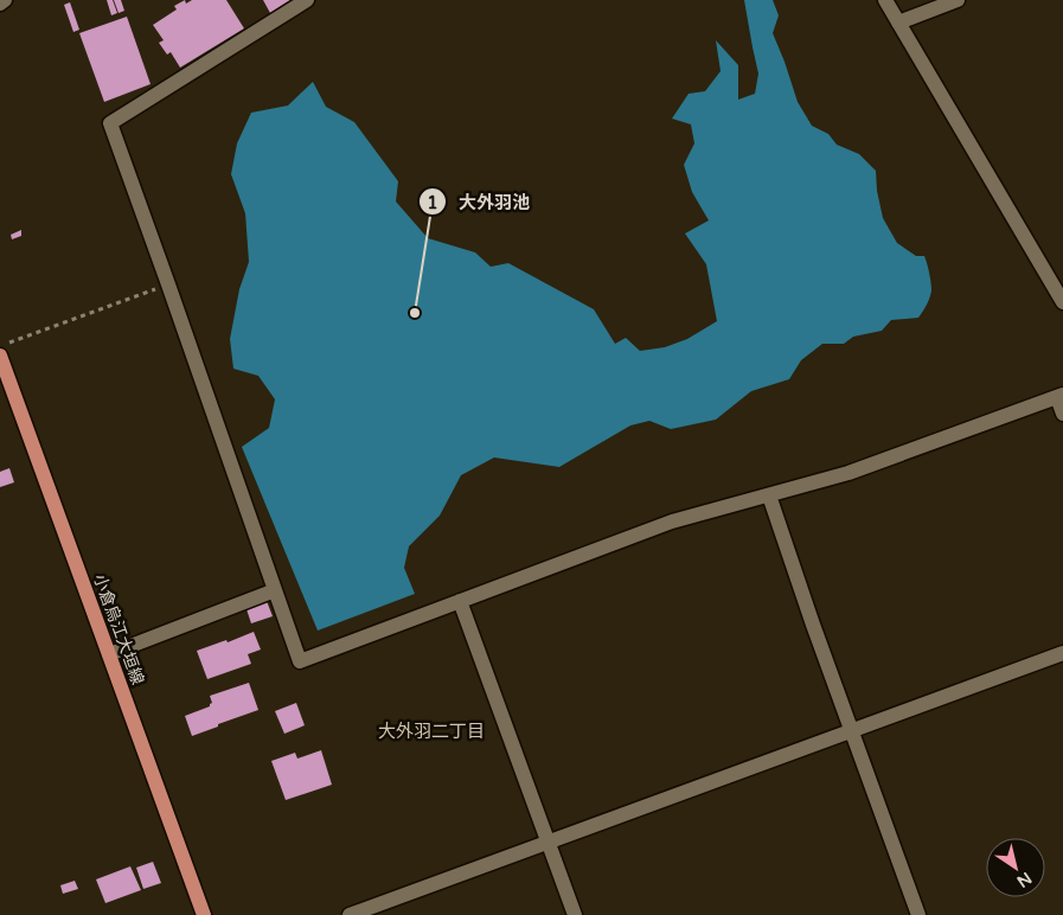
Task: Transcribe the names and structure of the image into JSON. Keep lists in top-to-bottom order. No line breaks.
{"streets":{"main road":["小倉烏江大垣線"]},"districts":["大外羽二丁目"],"places":["大外羽池"],"north":"bottom right"}
